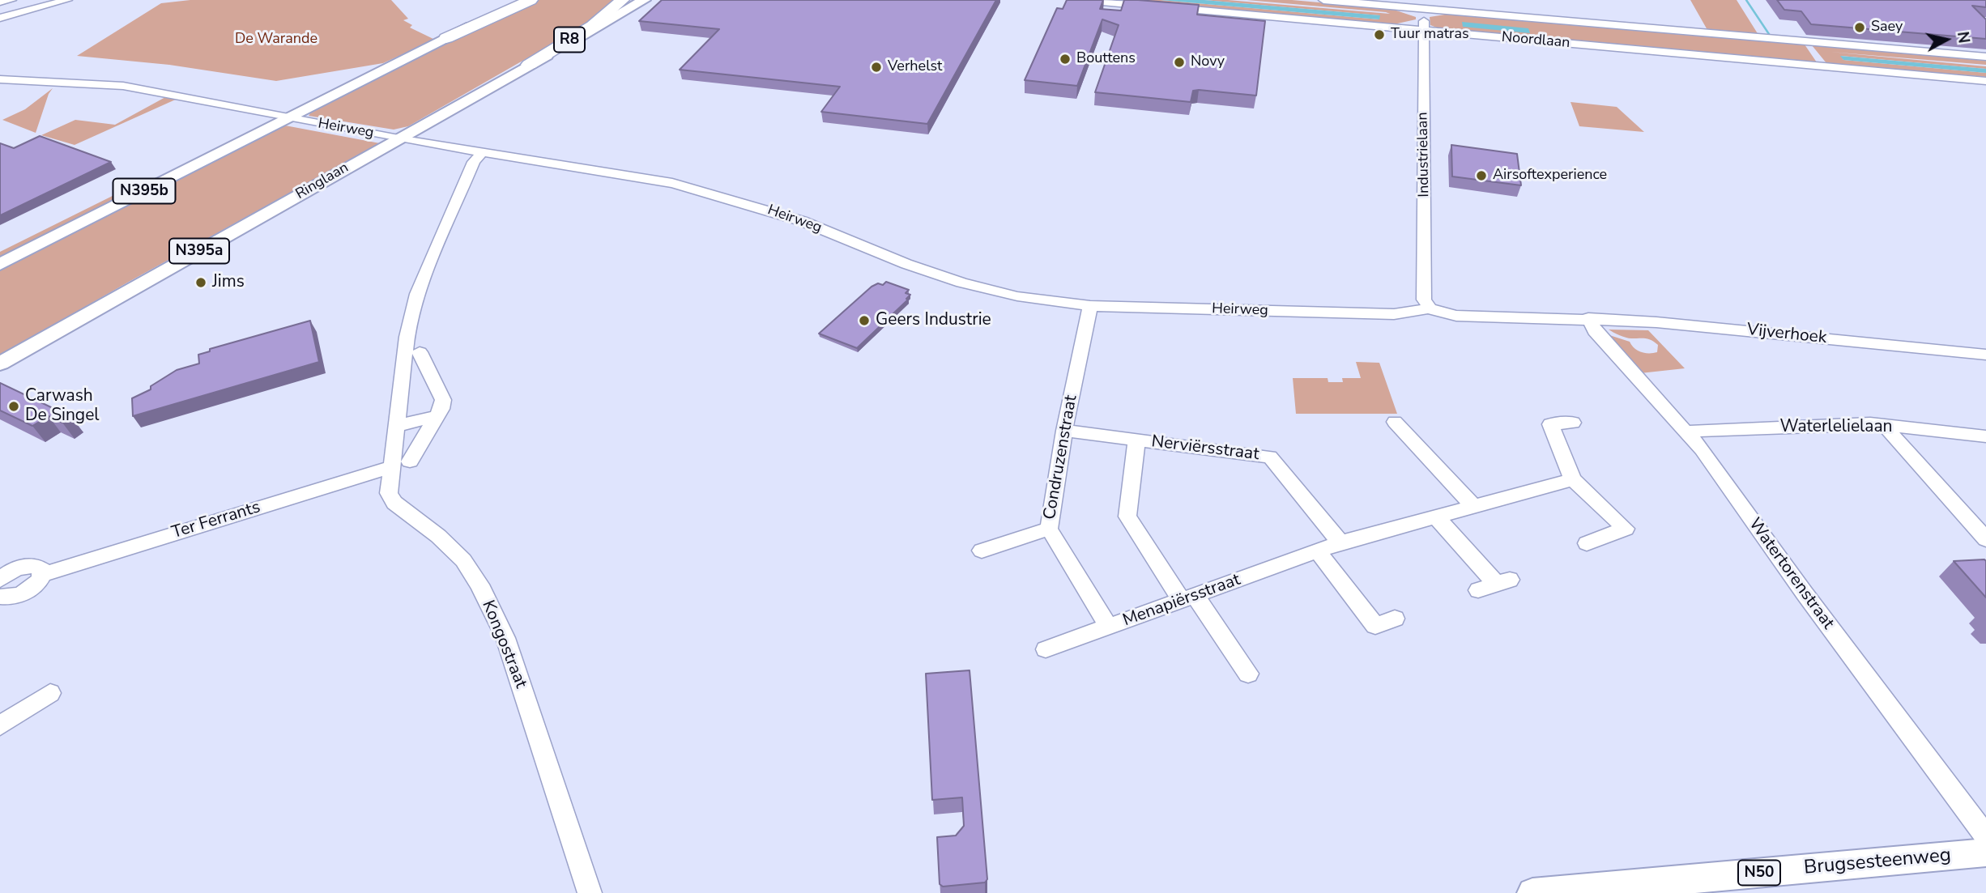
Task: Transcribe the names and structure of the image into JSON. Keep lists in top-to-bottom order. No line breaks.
{"streets":{"highway":["R8"],"main road":["Ringlaan","N395b","N395a","Brugsesteenweg","N50"],"street":["Noordlaan","Heirweg","Industrielaan","Vijverhoek","Waterlelielaan","Nerviërsstraat","Condruzenstraat","Ter Ferrants","Watertorenstraat","Menapiërsstraat","Kongostraat"]},"crossings":[["R8","Ringlaan"],["Noordlaan","Industrielaan"],["Heirweg","Industrielaan"],["Heirweg","Ringlaan"],["Heirweg","N395b"],["Heirweg","Vijverhoek"],["Heirweg","Condruzenstraat"],["Heirweg","Watertorenstraat"],["Heirweg","Kongostraat"],["Vijverhoek","Watertorenstraat"],["Waterlelielaan","Watertorenstraat"],["Nerviërsstraat","Condruzenstraat"],["Nerviërsstraat","Menapiërsstraat"],["Condruzenstraat","Menapiërsstraat"],["Ter Ferrants","Kongostraat"]],"parks":["De Warande"],"places":["Saey","Tuur matras","Bouttens","Novy","Verhelst","Airsoftexperience","Jims","Geers Industrie","Carwash De Singel"],"north":"right"}
